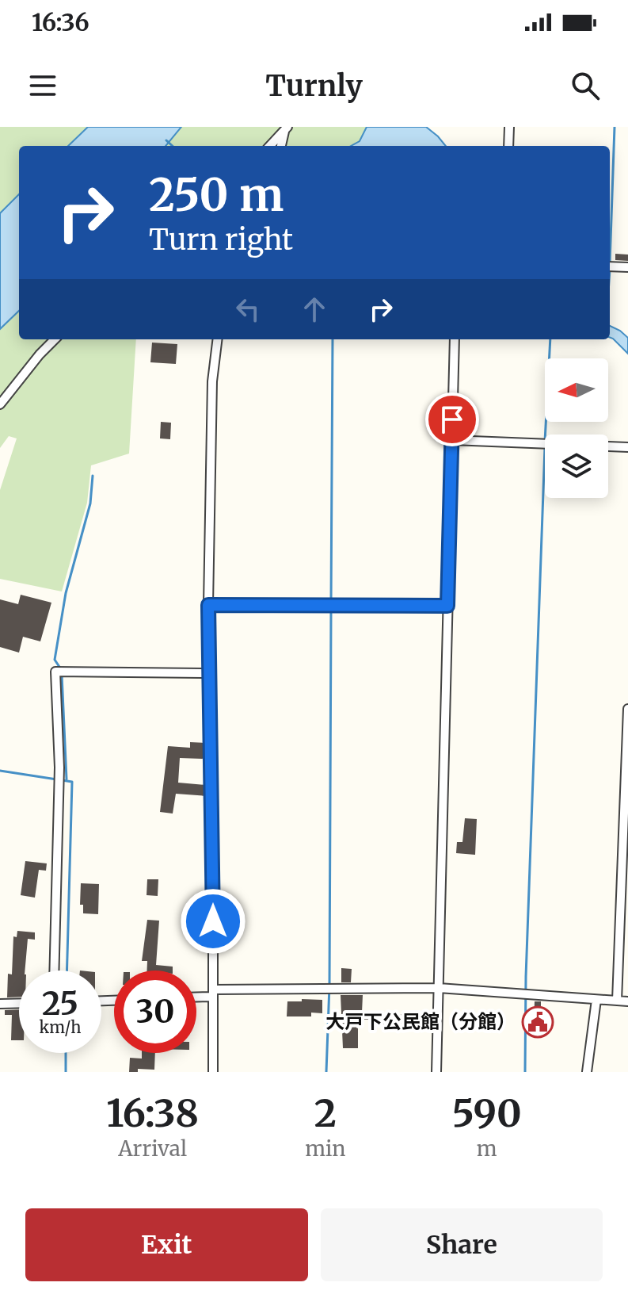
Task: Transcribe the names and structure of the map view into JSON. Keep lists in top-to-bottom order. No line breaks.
{"places":{"public building":["大戸下公民館（分館）"]},"north":"left","page":{"status":"16:36","header":"Turnly","turn":["250 m","Turn right"],"speed":"25 km/h","limit":"30","eta":["16:38","Arrival","2","min","590","m"],"buttons":["Exit","Share"]}}
